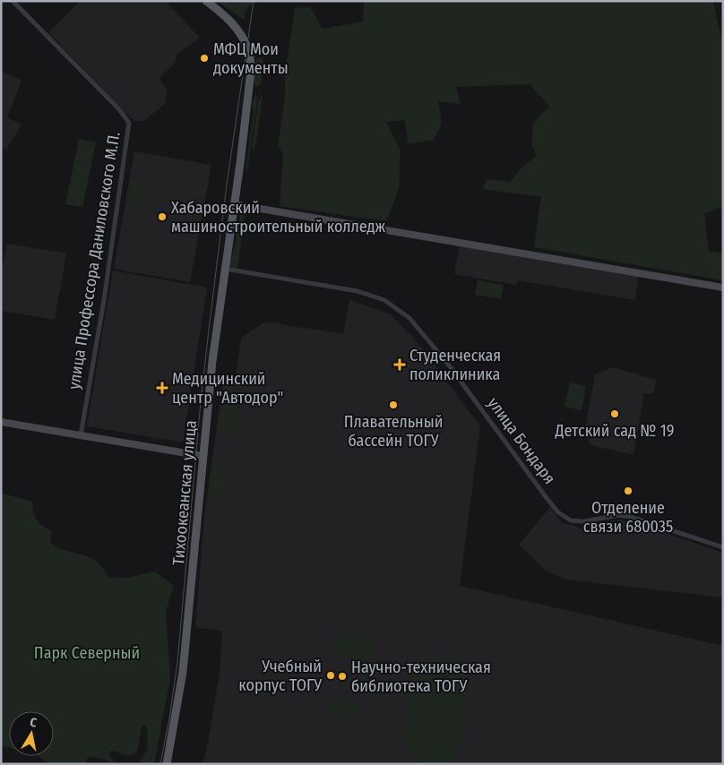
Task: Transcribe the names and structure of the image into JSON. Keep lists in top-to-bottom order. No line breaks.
{"streets":{"main road":["Тихоокеанская улица"],"street":["улица Профессора Даниловского М.П.","улица Бондаря"]},"crossings":[["улица Бондаря","Тихоокеанская улица"]],"parks":["Парк Северный"],"places":{"other":["МФЦ Мои документы","Хабаровский машиностроительный колледж","Плавательный бассейн ТОГУ","Детский сад № 19","Отделение связи 680035","Учебный корпус ТОГУ","Научно-техническая библиотека ТОГУ"],"health":["Студенческая поликлиника","Медицинский центр \"Автодор\""]},"north":"top"}
